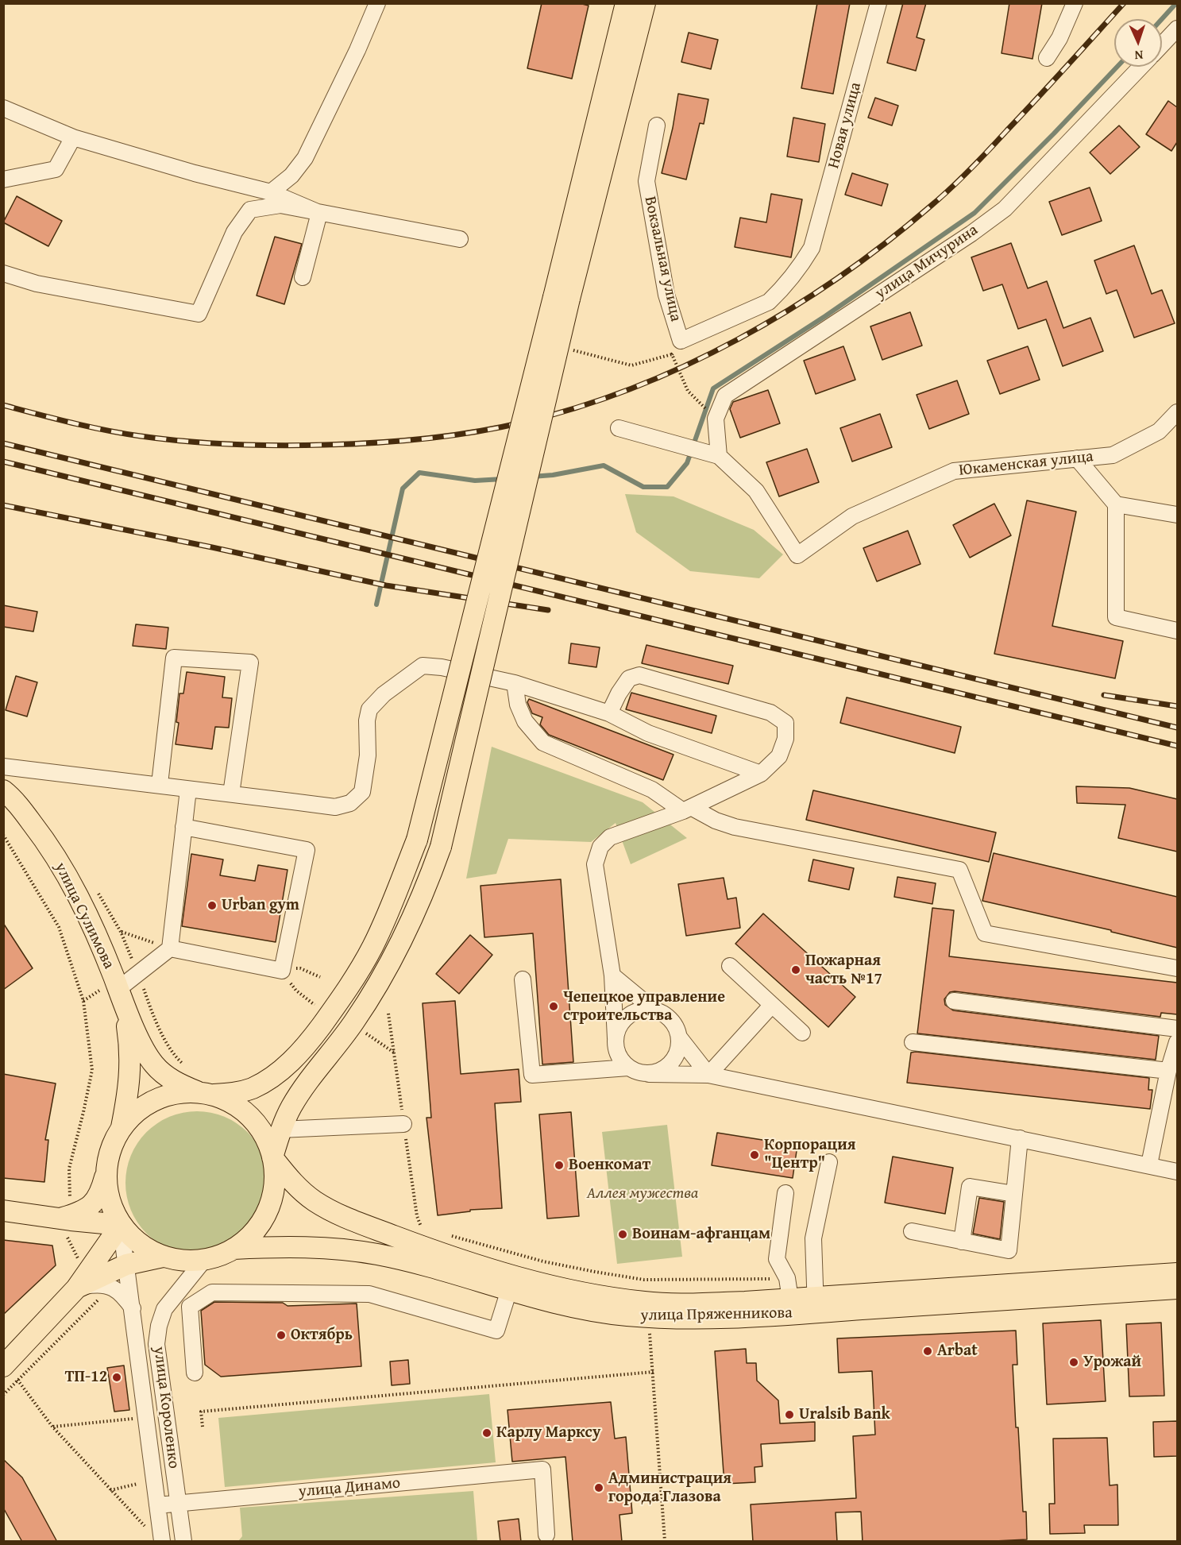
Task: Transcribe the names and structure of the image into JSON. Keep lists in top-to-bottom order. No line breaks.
{"streets":{"main road":["улица Сулимова","улица Пряженникова"],"street":["Новая улица","Вокзальная улица","улица Мичурина","Юкаменская улица","улица Короленко","улица Динамо"]},"crossings":[["Новая улица","Вокзальная улица"],["улица Мичурина","Юкаменская улица"],["улица Сулимова","улица Пряженникова"],["улица Сулимова","улица Короленко"],["улица Пряженникова","улица Короленко"],["улица Короленко","улица Динамо"]],"parks":["Аллея мужества"],"places":["Urban gym","Пожарная часть №17","Чепецкое управление строительства","Корпорация \"Центр\"","Военкомат","Воинам-афганцам","Октябрь","Arbat","Урожай","ТП-12","Uralsib Bank","Карлу Марксу","Администрация города Глазова"],"north":"bottom"}
